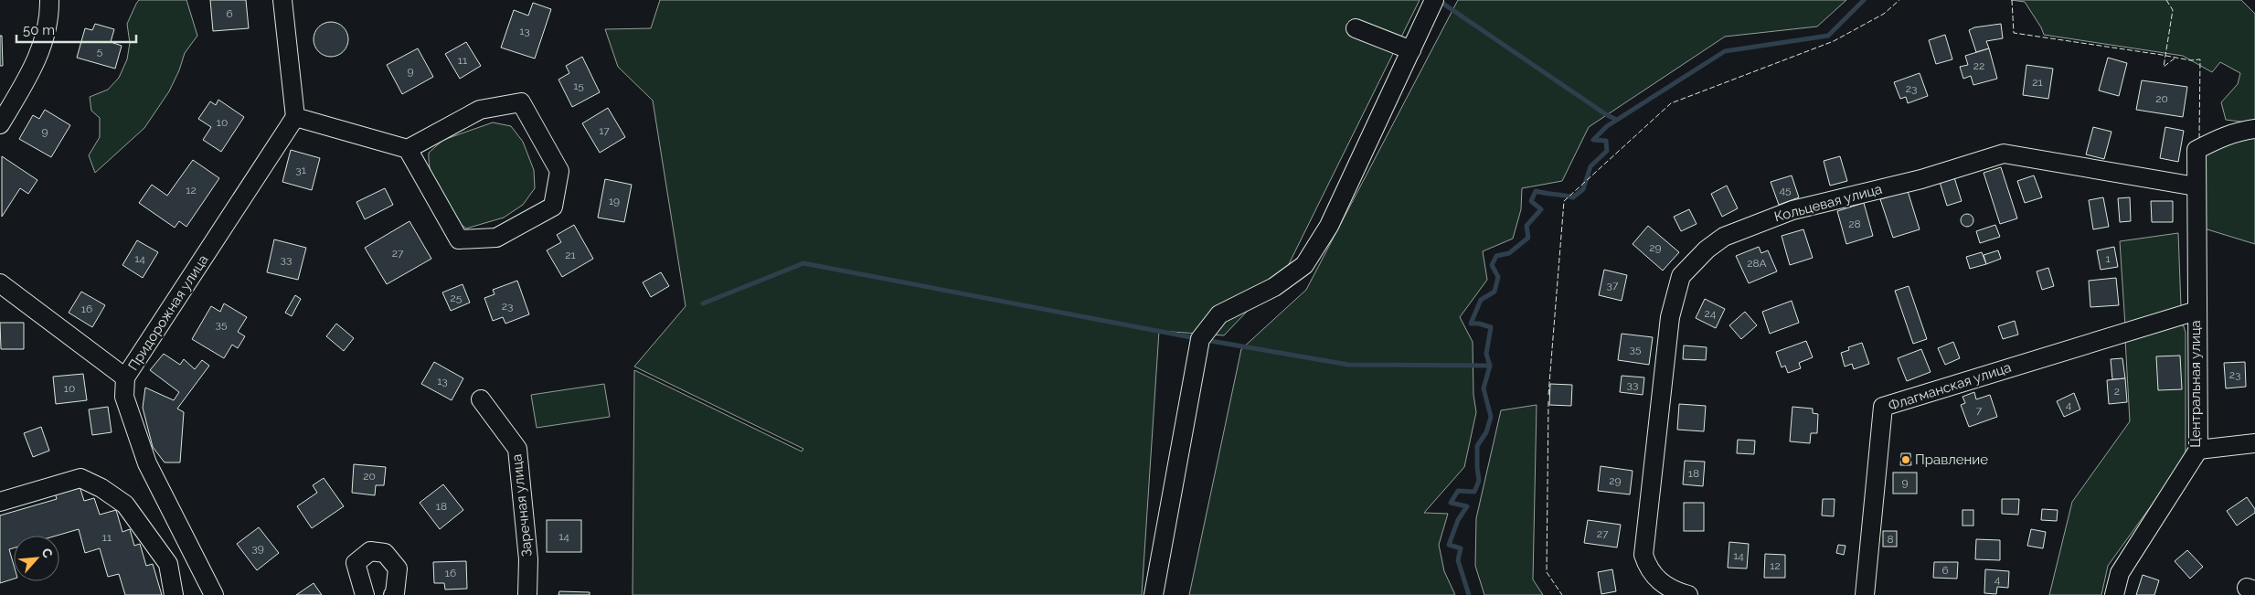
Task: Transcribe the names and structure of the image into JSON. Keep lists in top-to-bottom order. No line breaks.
{"streets":{"street":["Кольцевая улица","Придорожная улица","Центральная улица","Флагманская улица","Заречная улица"]},"crossings":[["Кольцевая улица","Центральная улица"],["Центральная улица","Флагманская улица"]],"places":["Правление"],"house_numbers":["6","13","5","11","22","9","21","15","23","20","10","17","9","31","12","45","19","28","29","27","21","14","1","33","28А","37","25","23","16","24","35","35","23","13","33","10","2","4","7","18","20","29","9","18","27","14","11","8","39","14","12","6","16","4"],"scale_bar":"50 m","north":"top right"}
